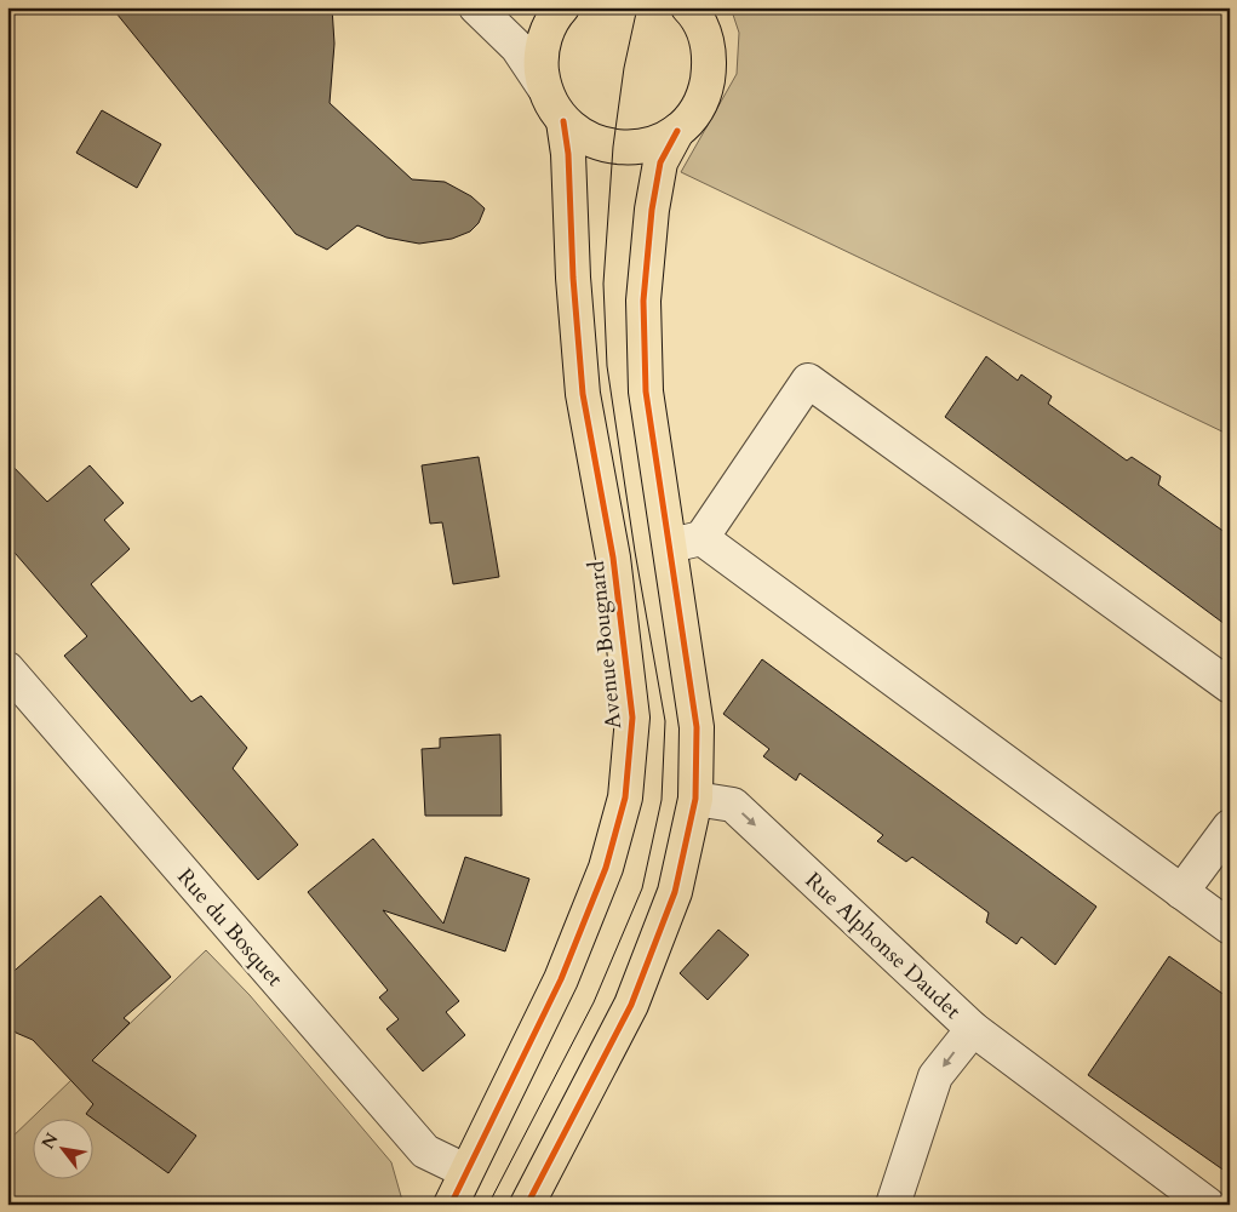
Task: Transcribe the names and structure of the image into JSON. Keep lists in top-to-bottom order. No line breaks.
{"streets":{"main road":["Avenue Bougnard"],"street":["Rue du Bosquet","Rue Alphonse Daudet"]},"crossings":[["Avenue Bougnard","Rue du Bosquet"],["Avenue Bougnard","Rue Alphonse Daudet"]],"one_way":["Rue Alphonse Daudet"],"north":"top left"}
